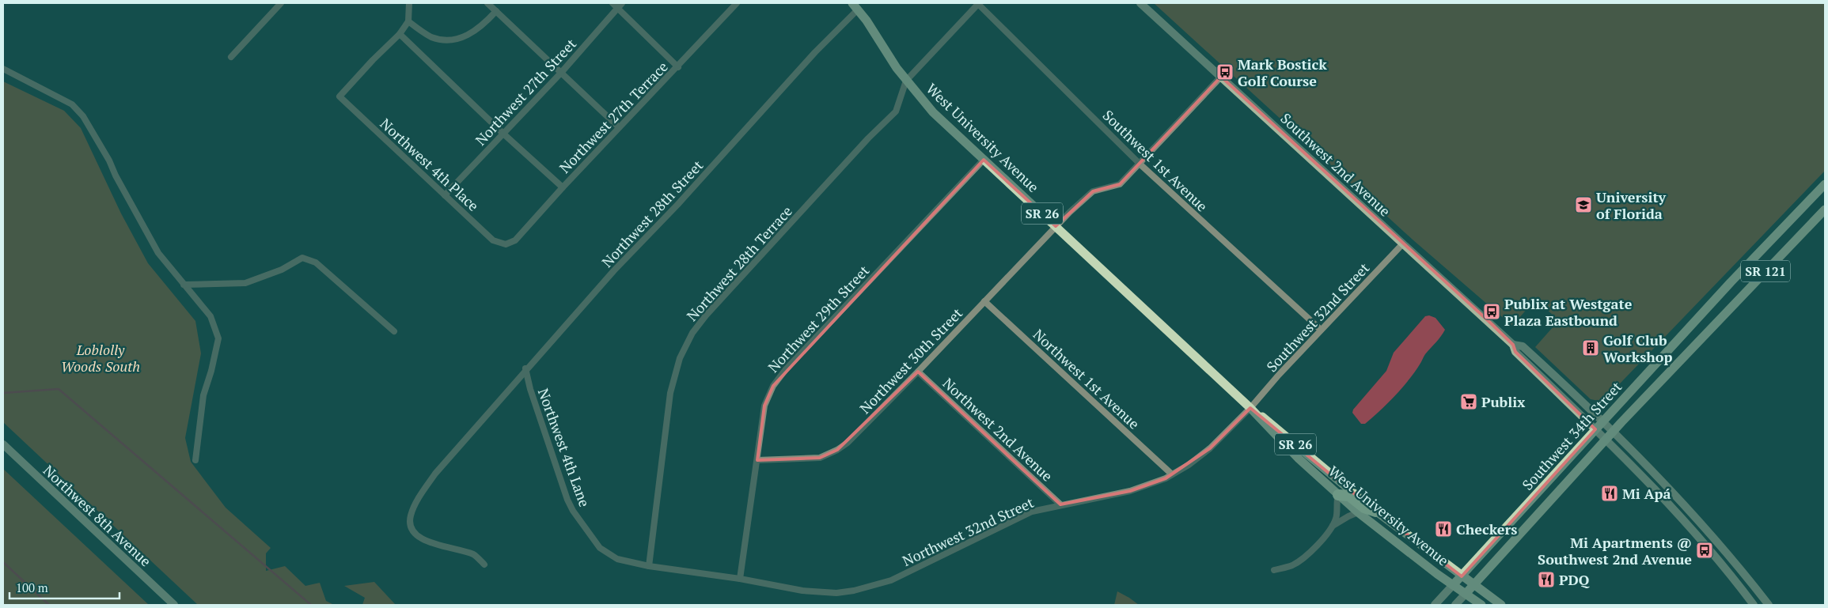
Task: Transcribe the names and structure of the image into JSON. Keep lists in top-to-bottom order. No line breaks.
{"streets":{"main road":["West University Avenue","Southwest 2nd Avenue","SR 26","SR 121","Southwest 34th Street","Northwest 8th Avenue"],"street":["Northwest 27th Street","Northwest 27th Terrace","Southwest 1st Avenue","Northwest 4th Place","Northwest 28th Street","Northwest 28th Terrace","Southwest 32nd Street","Northwest 29th Street","Northwest 30th Street","Northwest 1st Avenue","Northwest 2nd Avenue","Northwest 4th Lane","Northwest 32nd Street"]},"crossings":[["Northwest 27th Street","Northwest 4th Place"],["Northwest 27th Terrace","Northwest 4th Place"],["West University Avenue","Northwest 28th Street"],["West University Avenue","Northwest 28th Terrace"],["West University Avenue","SR 121"],["West University Avenue","Southwest 32nd Street"],["West University Avenue","Northwest 29th Street"],["West University Avenue","Northwest 30th Street"],["West University Avenue","Southwest 34th Street"],["West University Avenue","Northwest 32nd Street"],["Southwest 1st Avenue","Southwest 32nd Street"],["Southwest 1st Avenue","Northwest 30th Street"],["Southwest 2nd Avenue","Southwest 32nd Street"],["Southwest 2nd Avenue","Northwest 30th Street"],["Southwest 2nd Avenue","Southwest 34th Street"],["Northwest 28th Street","Northwest 4th Lane"],["Northwest 28th Terrace","Northwest 4th Lane"],["SR 121","Southwest 34th Street"],["Southwest 32nd Street","Northwest 32nd Street"],["Northwest 29th Street","Northwest 30th Street"],["Northwest 29th Street","Northwest 4th Lane"],["Northwest 29th Street","Northwest 32nd Street"],["Northwest 30th Street","Northwest 1st Avenue"],["Northwest 30th Street","Northwest 2nd Avenue"],["Northwest 1st Avenue","Northwest 32nd Street"],["Northwest 2nd Avenue","Northwest 32nd Street"],["Northwest 4th Lane","Northwest 32nd Street"]],"parks":["Loblolly Woods South"],"places":{"bus stop":["Mark Bostick Golf Course","Publix at Westgate Plaza Eastbound","Mi Apartments @ Southwest 2nd Avenue"],"school or university":["University of Florida"],"building":["Golf Club Workshop"],"supermarket":["Publix"],"restaurant":["Mi Apá","Checkers","PDQ"]},"scale_bar":"100 m"}
